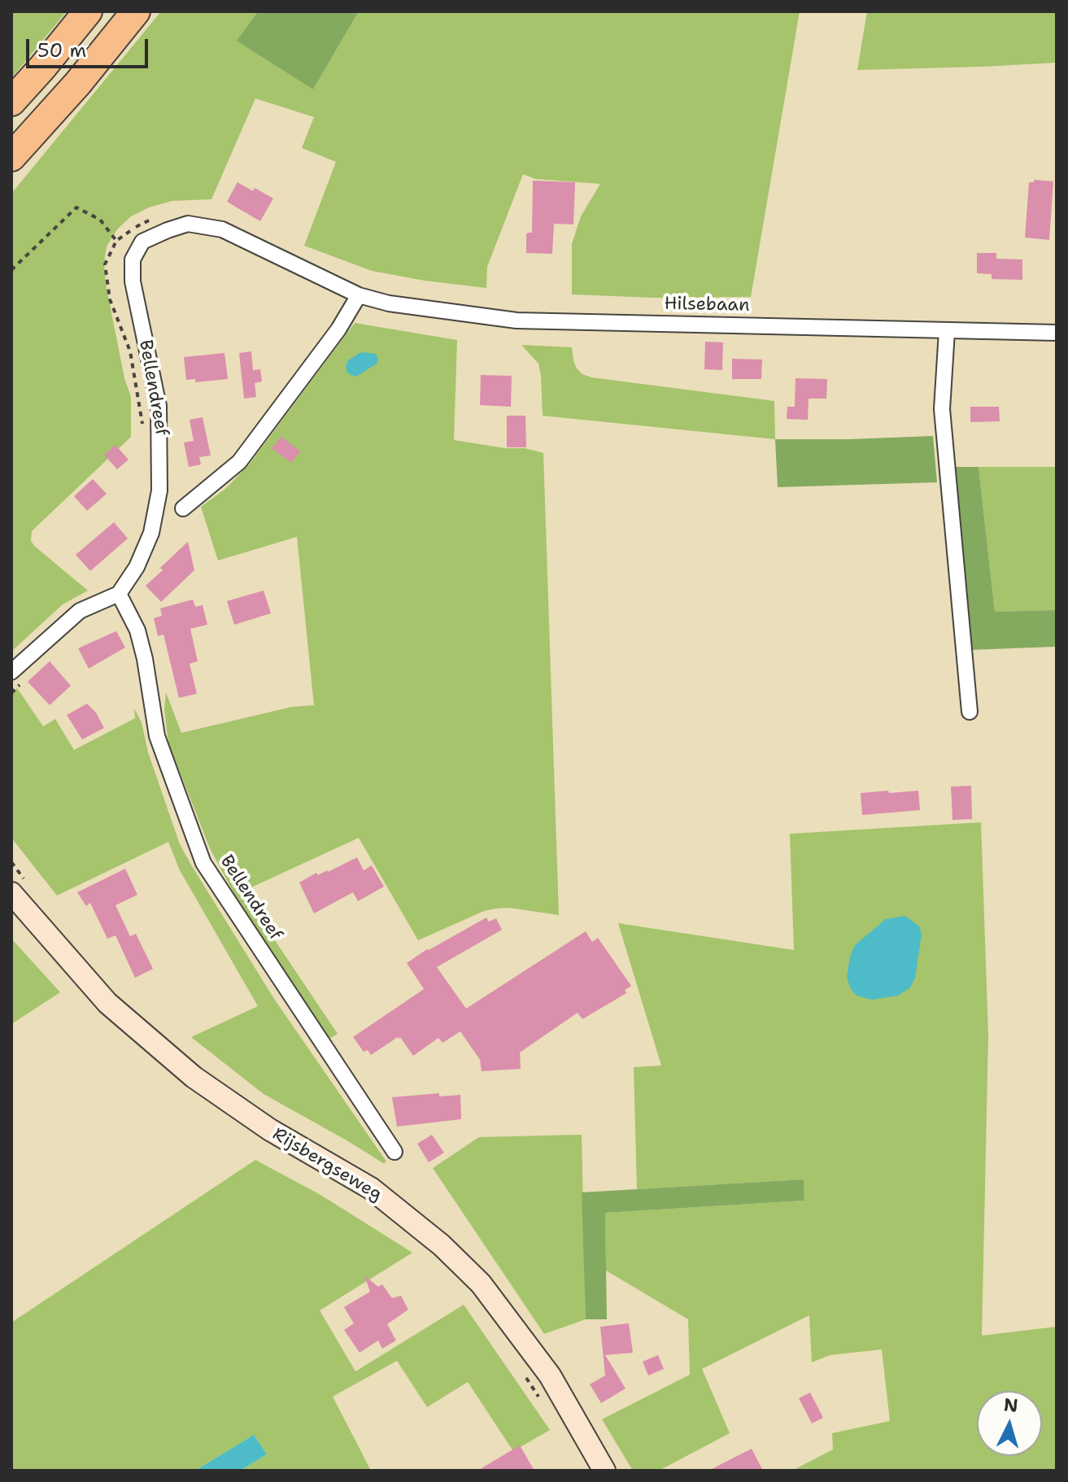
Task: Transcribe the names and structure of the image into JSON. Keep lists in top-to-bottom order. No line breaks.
{"streets":{"main road":["Rijsbergseweg"],"street":["Hilsebaan","Bellendreef"]},"crossings":[["Hilsebaan","Bellendreef"]],"scale_bar":"50 m","north":"top"}
